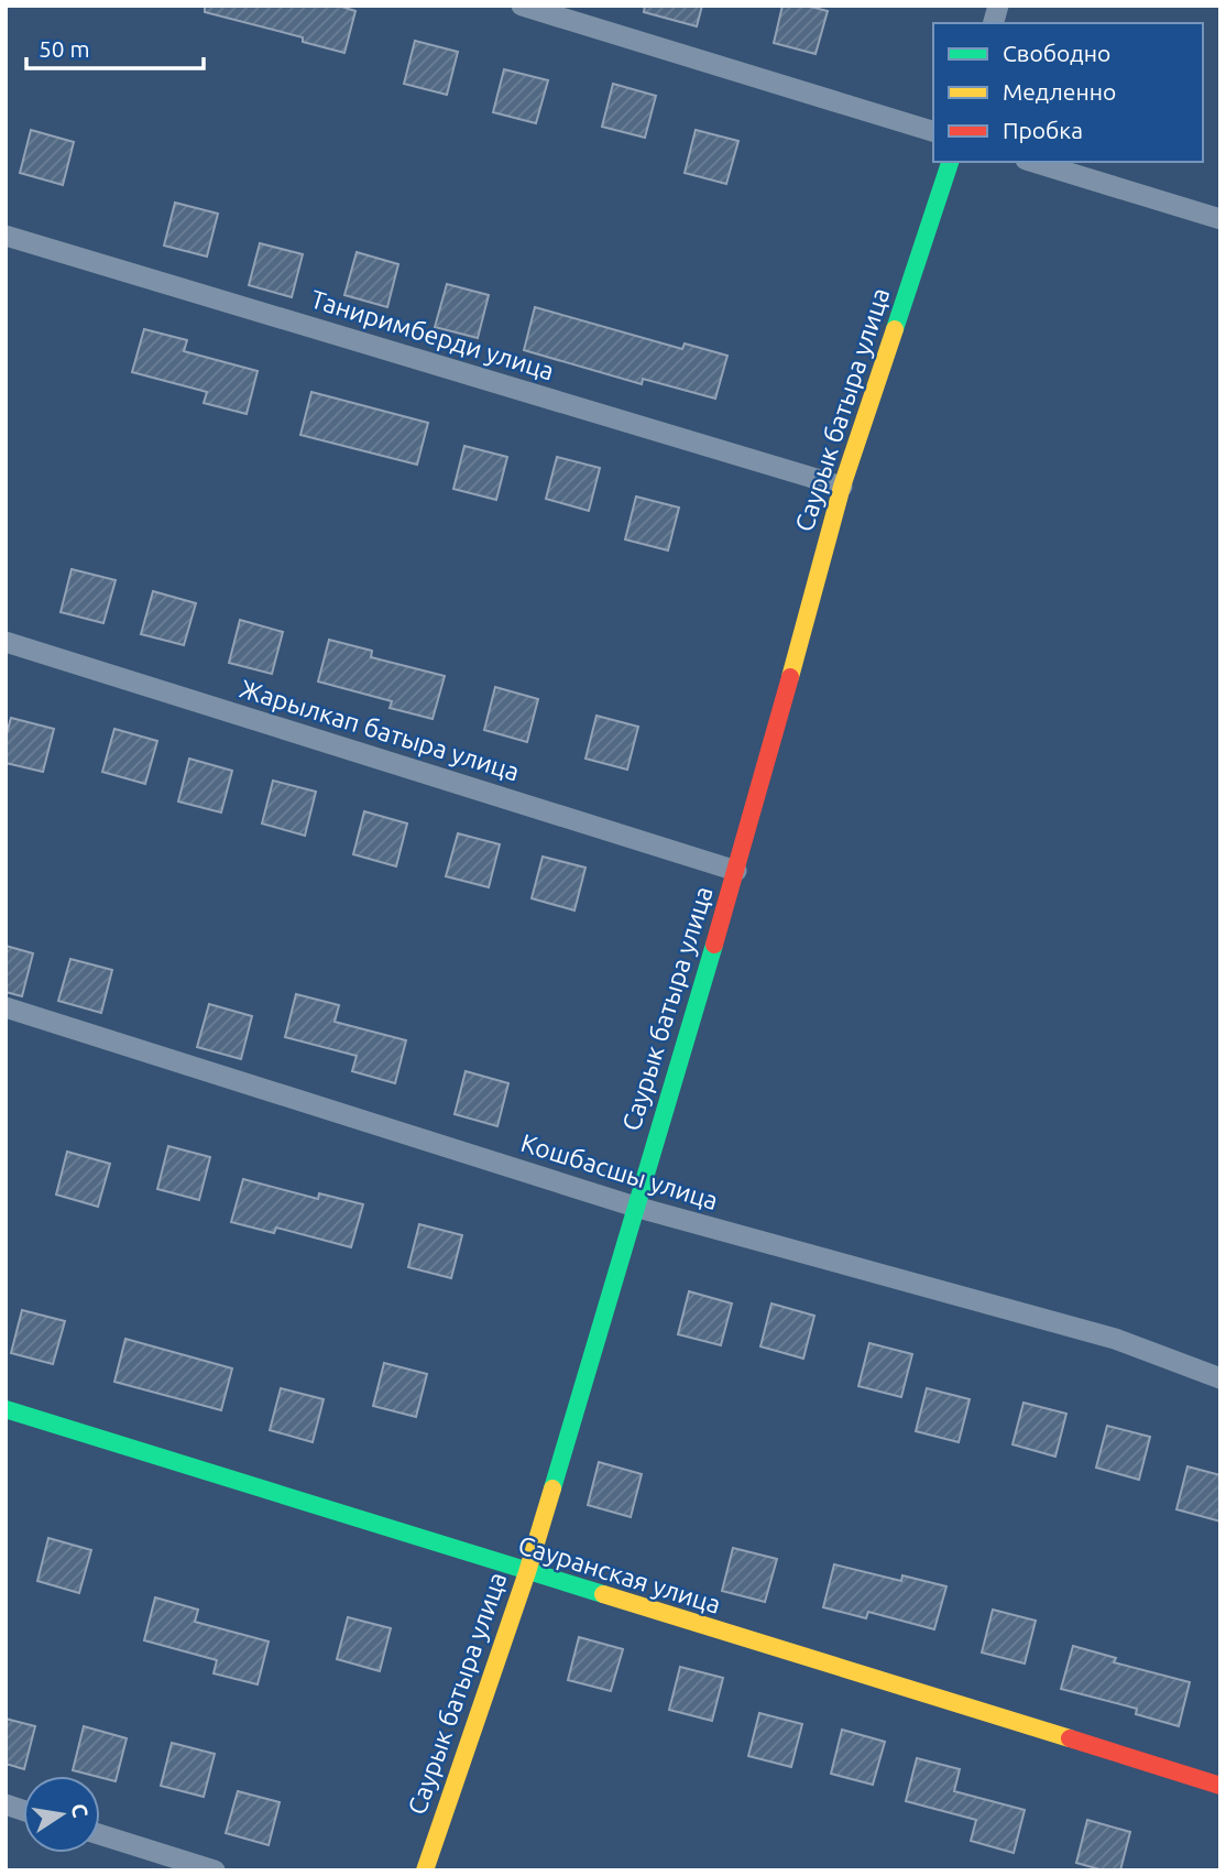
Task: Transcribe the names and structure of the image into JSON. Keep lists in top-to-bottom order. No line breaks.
{"streets":{"street":["Таниримберди улица","Саурык батыра улица","Жарылкап батыра улица","Кошбасшы улица","Сауранская улица"]},"crossings":[["Таниримберди улица","Саурык батыра улица"],["Саурык батыра улица","Жарылкап батыра улица"],["Саурык батыра улица","Кошбасшы улица"],["Саурык батыра улица","Сауранская улица"]],"legend":["Свободно","Медленно","Пробка"],"scale_bar":"50 m","north":"right"}
